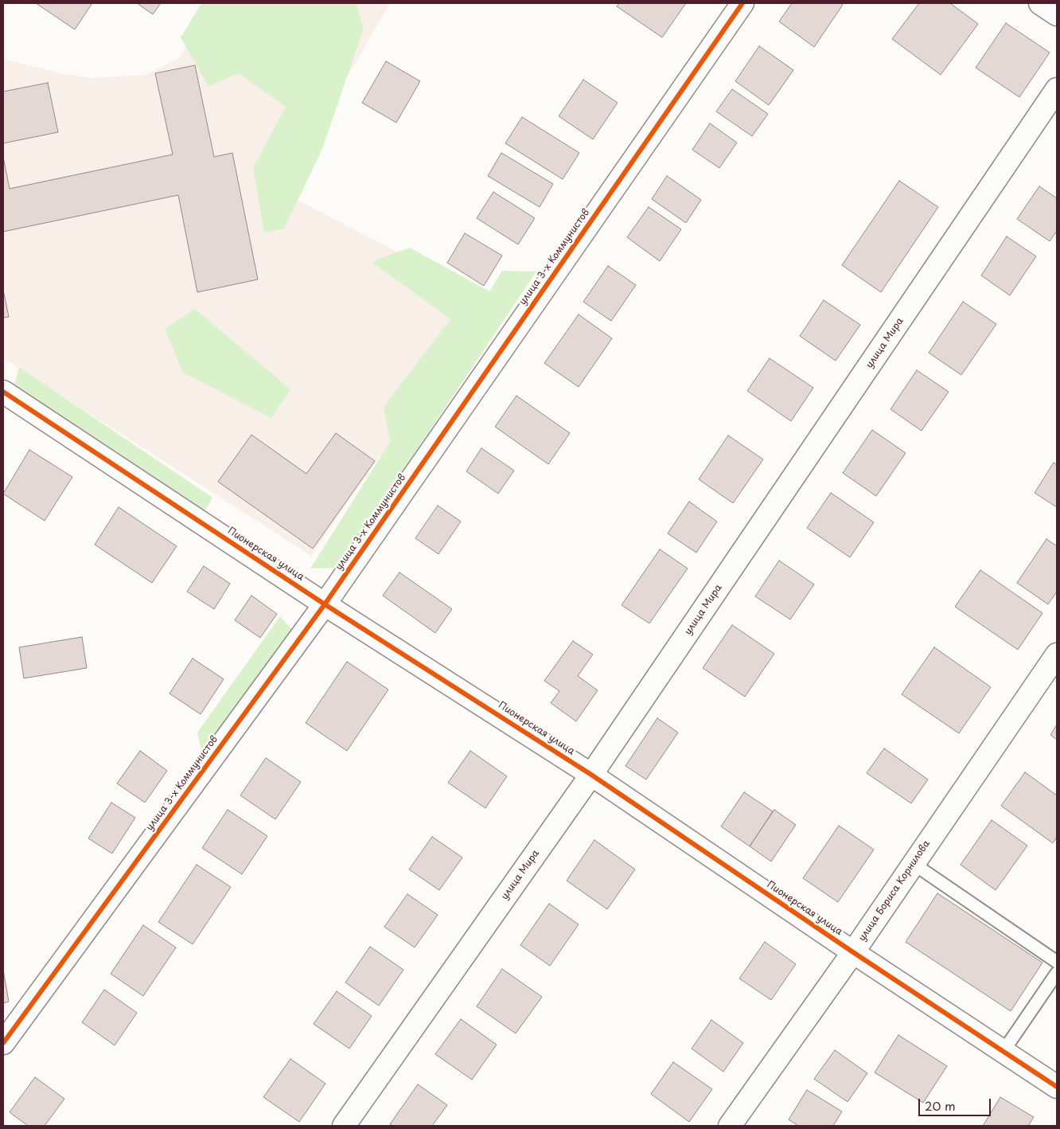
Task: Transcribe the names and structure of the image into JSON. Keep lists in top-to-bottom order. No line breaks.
{"streets":{"street":["улица 3-х Коммунистов","улица Мира","Пионерская улица","улица Бориса Корнилова"]},"crossings":[["улица 3-х Коммунистов","Пионерская улица"],["улица Мира","Пионерская улица"],["Пионерская улица","улица Бориса Корнилова"]],"scale_bar":"20 m"}
